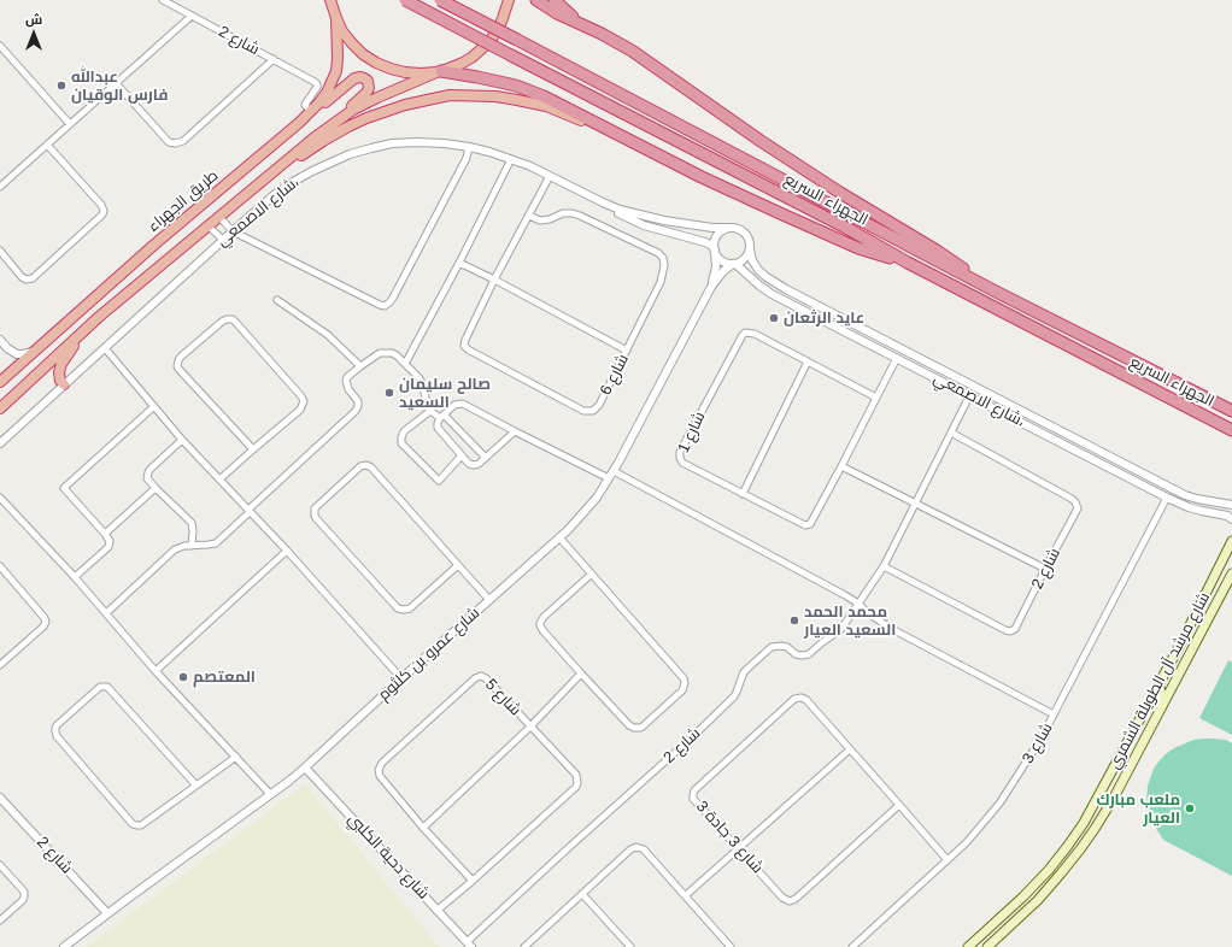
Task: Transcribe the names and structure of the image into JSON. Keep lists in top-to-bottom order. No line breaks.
{"streets":{"highway":["الجهراء السريع","طريق الجهراء"],"main road":["شارع مرشد آل الطويلة الشمري"],"street":["شارع 2","شارع الاصمعي،","شارع 6","شارع 1","شارع عمرو بن كلثوم","شارع 5","شارع 3","شارع 3 جادة 3","شارع دحية الكلبي"]},"crossings":[["شارع 2","طريق الجهراء"],["شارع 2","شارع الاصمعي،"],["شارع 2","شارع عمرو بن كلثوم"],["شارع 2","شارع دحية الكلبي"],["شارع الاصمعي،","شارع 6"],["شارع الاصمعي،","شارع 1"],["شارع الاصمعي،","شارع عمرو بن كلثوم"],["شارع الاصمعي،","شارع 3"],["شارع عمرو بن كلثوم","شارع دحية الكلبي"],["شارع 5","شارع دحية الكلبي"],["شارع 3","شارع 3 جادة 3"]],"places":["عبدالله فارس الوقيان","عايد الرثعان","صالح سليمان السعيد","محمد الحمد السعيد العيار","المعتصم","ملعب مبارك العيار"],"north":"top"}
